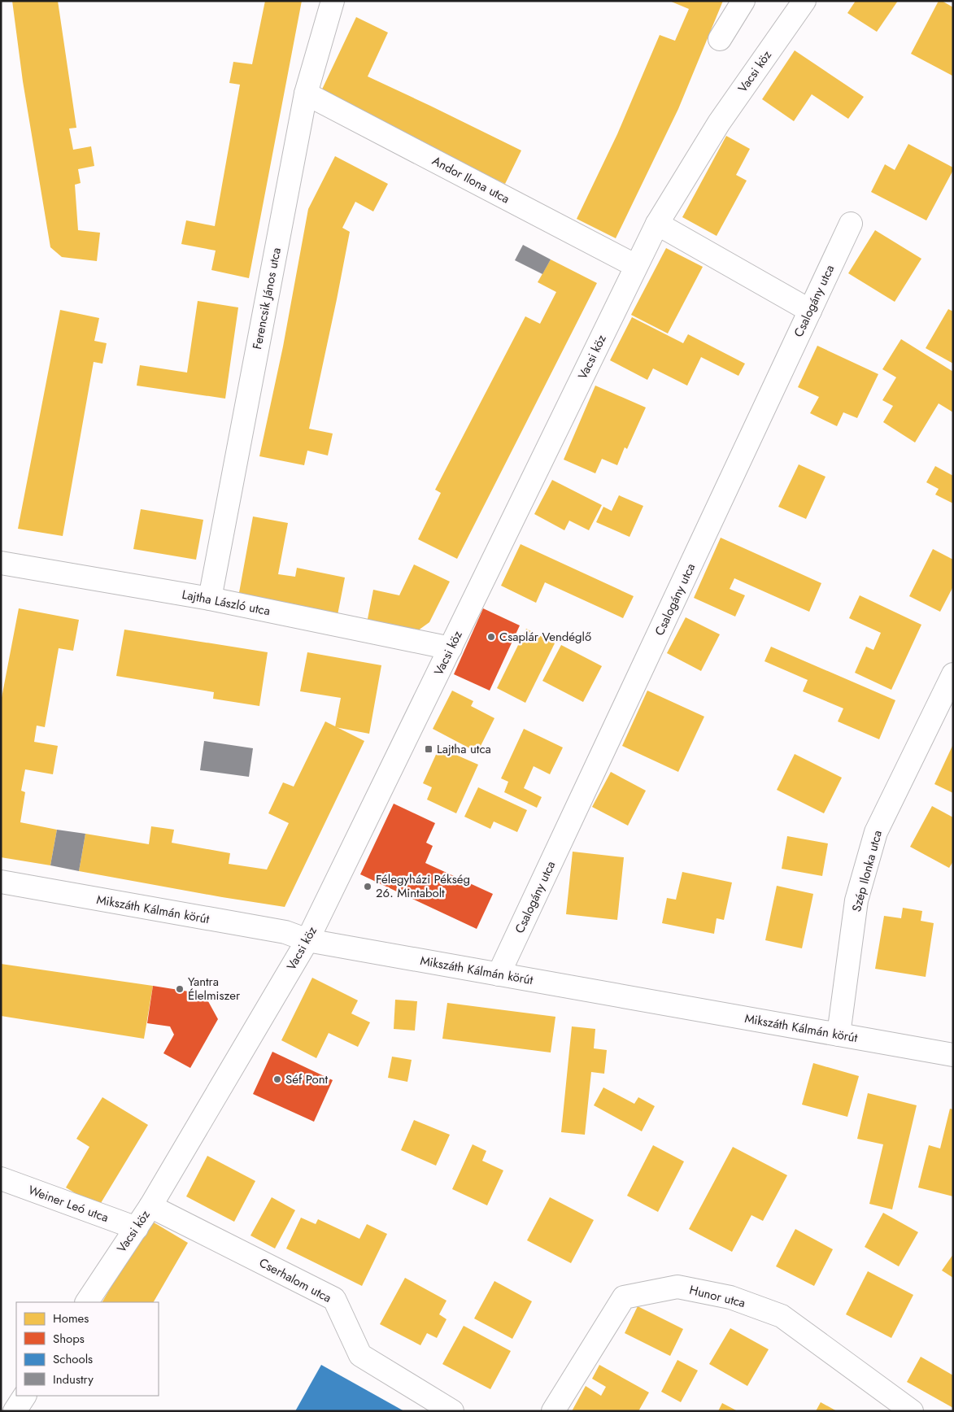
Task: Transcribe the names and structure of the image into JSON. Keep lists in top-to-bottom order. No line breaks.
{"streets":{"street":["Vacsi köz","Andor Ilona utca","Ferencsik János utca","Csalogány utca","Lajtha László utca","Szép Ilonka utca","Mikszáth Kálmán körút","Weiner Leó utca","Cserhalom utca","Hunor utca"]},"crossings":[["Vacsi köz","Andor Ilona utca"],["Vacsi köz","Lajtha László utca"],["Vacsi köz","Mikszáth Kálmán körút"],["Vacsi köz","Weiner Leó utca"],["Vacsi köz","Cserhalom utca"],["Andor Ilona utca","Ferencsik János utca"],["Ferencsik János utca","Lajtha László utca"],["Csalogány utca","Mikszáth Kálmán körút"],["Szép Ilonka utca","Mikszáth Kálmán körút"]],"places":{"other":["Csaplár Vendéglő","Félegyházi Pékség 26. Mintabolt","Yantra Élelmiszer","Séf Pont"],"transit":["Lajtha utca"]},"legend":["Homes","Shops","Schools","Industry"]}
